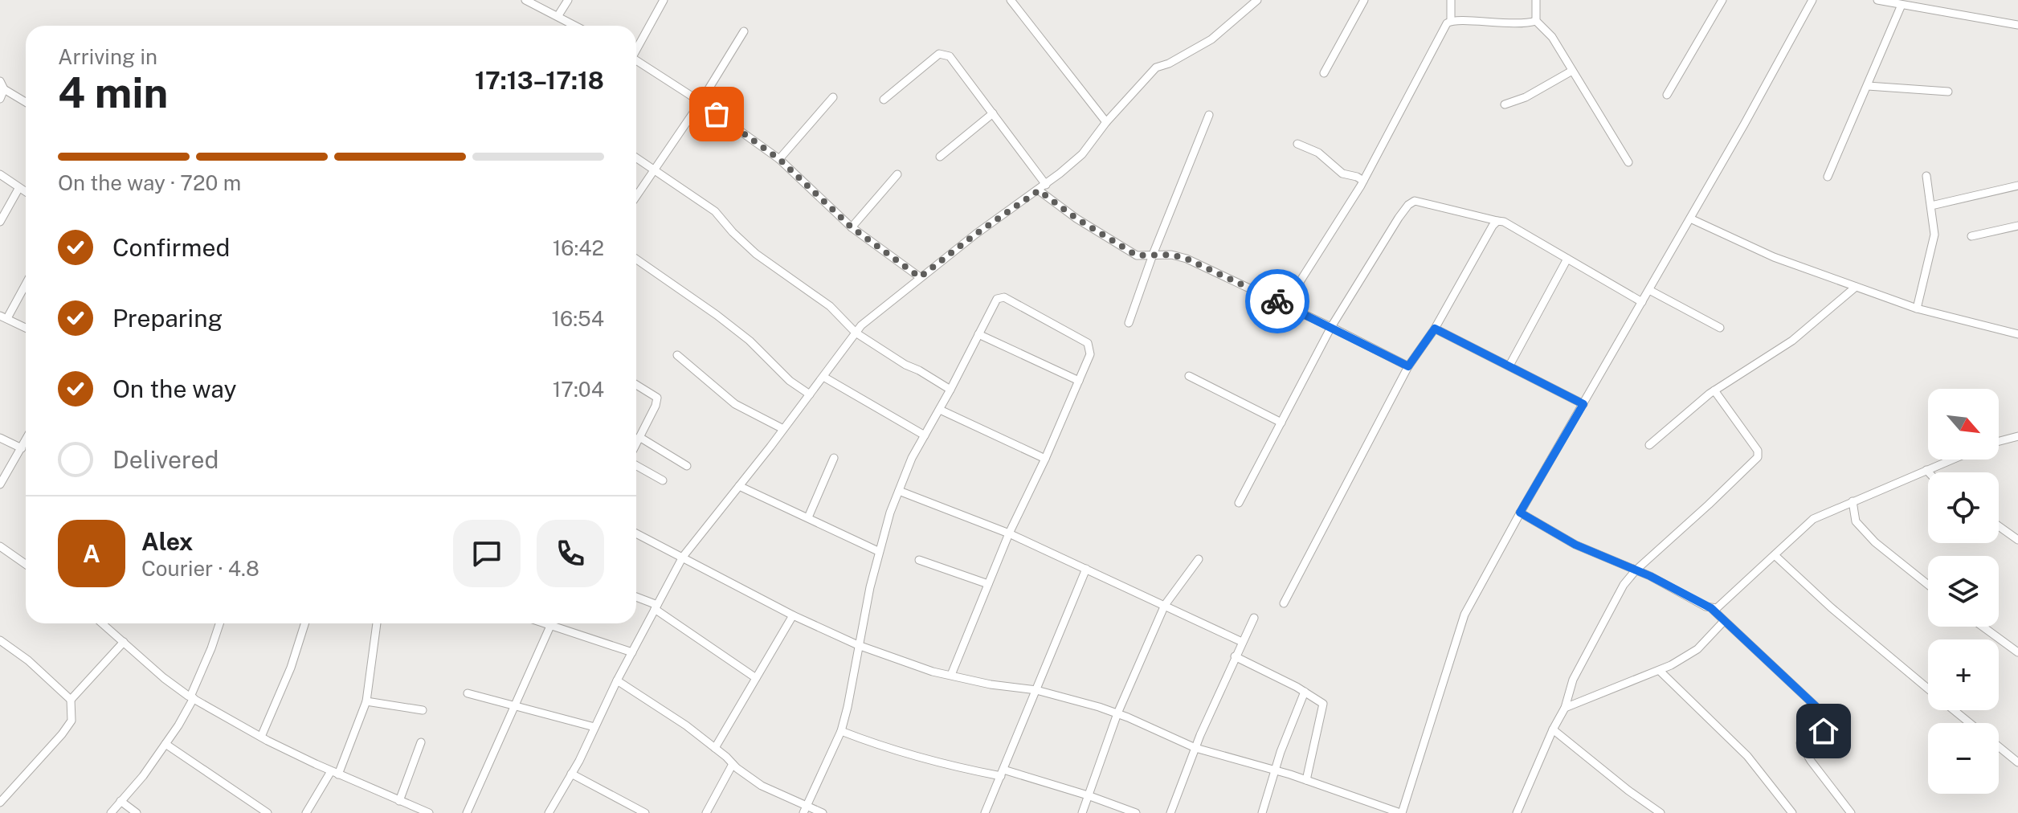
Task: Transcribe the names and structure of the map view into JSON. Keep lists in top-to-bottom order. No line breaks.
{"north":"bottom right","page":{"heading":["4 min","Arriving in","17:13–17:18"],"panel":["Alex","Courier · 4.8"],"bar":"On the way · 720 m","list":[["Confirmed","16:42"],["Preparing","16:54"],["On the way","17:04"],"Delivered"],"map_buttons":["+","−"],"round":"A"}}
